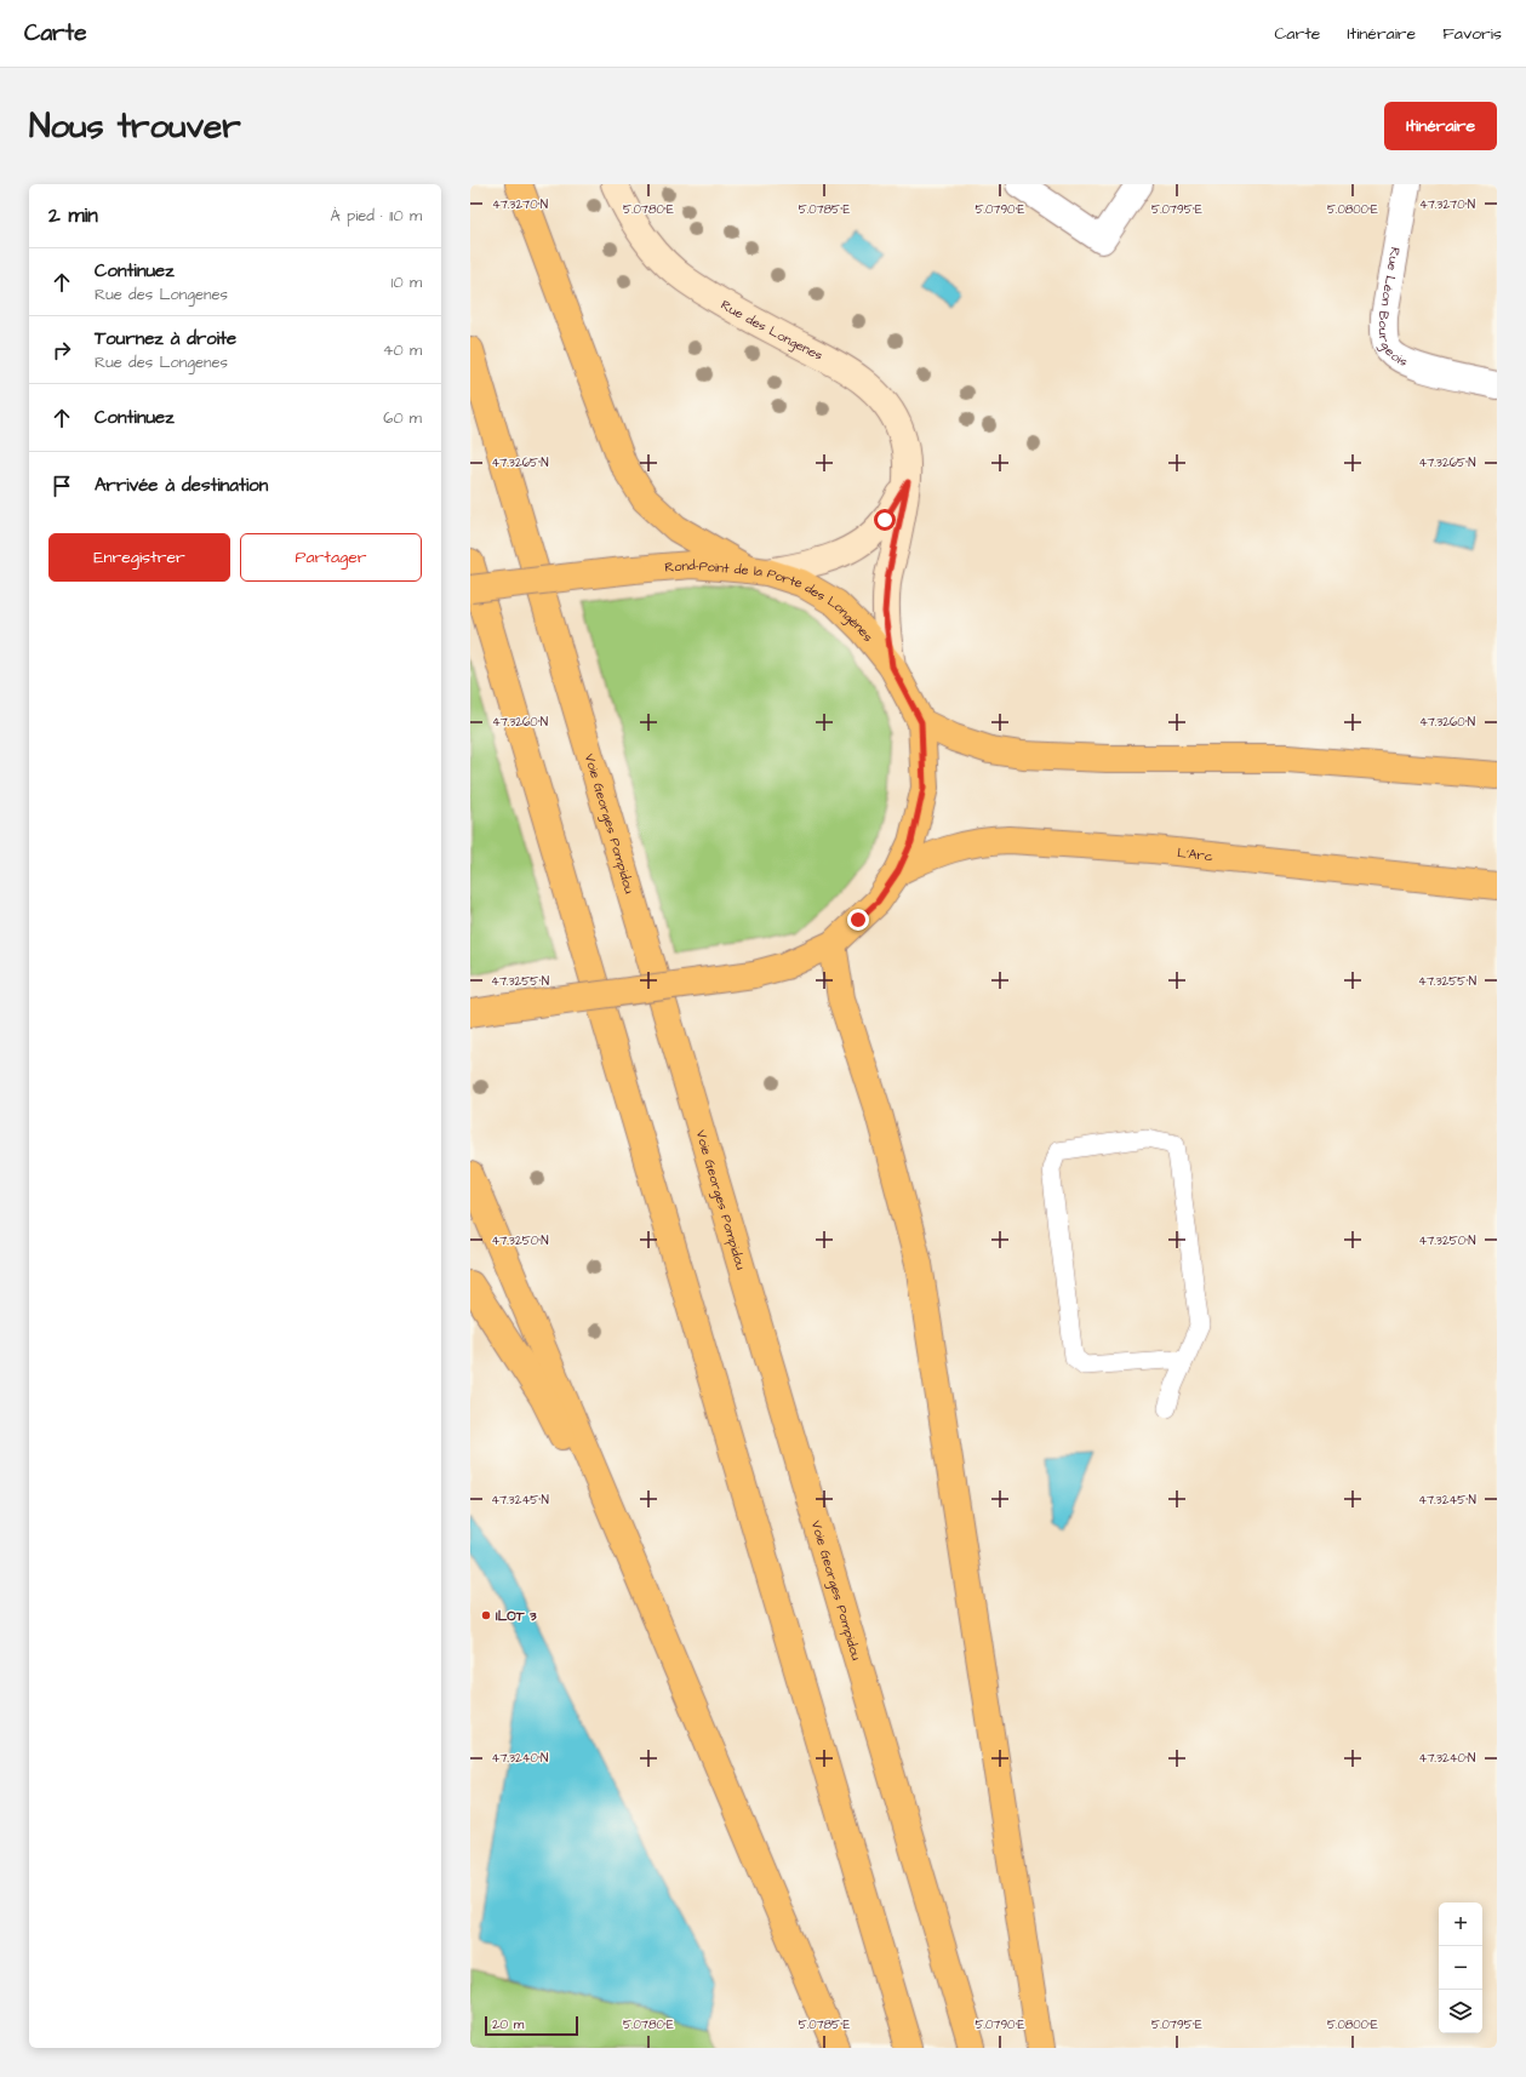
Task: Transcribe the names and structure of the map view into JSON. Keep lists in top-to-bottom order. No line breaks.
{"streets":{"main road":["Rue des Longenes","Rond-Point de la Porte des Longènes","Voie Georges Pompidou","L'Arc"],"street":["Rue Léon Bourgeois"]},"crossings":[["Rue des Longenes","Rond-Point de la Porte des Longènes"],["Rond-Point de la Porte des Longènes","L'Arc"]],"places":["ILOT 3"],"scale_bar":"20 m","page":{"header":"Carte","nav":["Carte","Itinéraire","Favoris"],"buttons":["Itinéraire",["Enregistrer","Partager"]],"title":"Nous trouver","heading":["2 min","À pied · 110 m"],"list":[["Continuez","Rue des Longenes","10 m"],["Tournez à droite","Rue des Longenes","40 m"],["Continuez","60 m"],"Arrivée à destination"],"map_buttons":["+","−"],"scale":"20 m"},"coordinates":["47.3270°N","5.0780°E","5.0785°E","5.0790°E","5.0795°E","5.0800°E","47.3265°N","47.3260°N","47.3255°N","47.3250°N","47.3245°N","47.3240°N"]}
